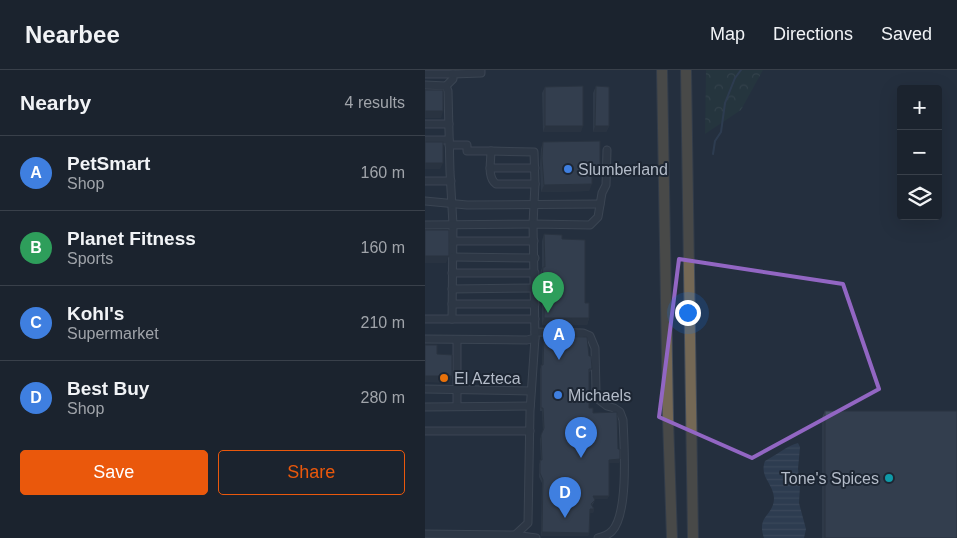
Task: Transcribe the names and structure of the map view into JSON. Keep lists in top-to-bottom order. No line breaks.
{"places":["Slumberland","El Azteca","Michaels","Tone's Spices"],"page":{"header":"Nearbee","nav":["Map","Directions","Saved"],"heading":["Nearby","4 results"],"map_buttons":["+","−"],"list":[{"mark":"A","name":"PetSmart","note":"Shop","value":"160 m"},{"mark":"B","name":"Planet Fitness","note":"Sports","value":"160 m"},{"mark":"C","name":"Kohl's","note":"Supermarket","value":"210 m"},{"mark":"D","name":"Best Buy","note":"Shop","value":"280 m"}],"pins":["B","A","C","D"],"buttons":["Save","Share"]}}
